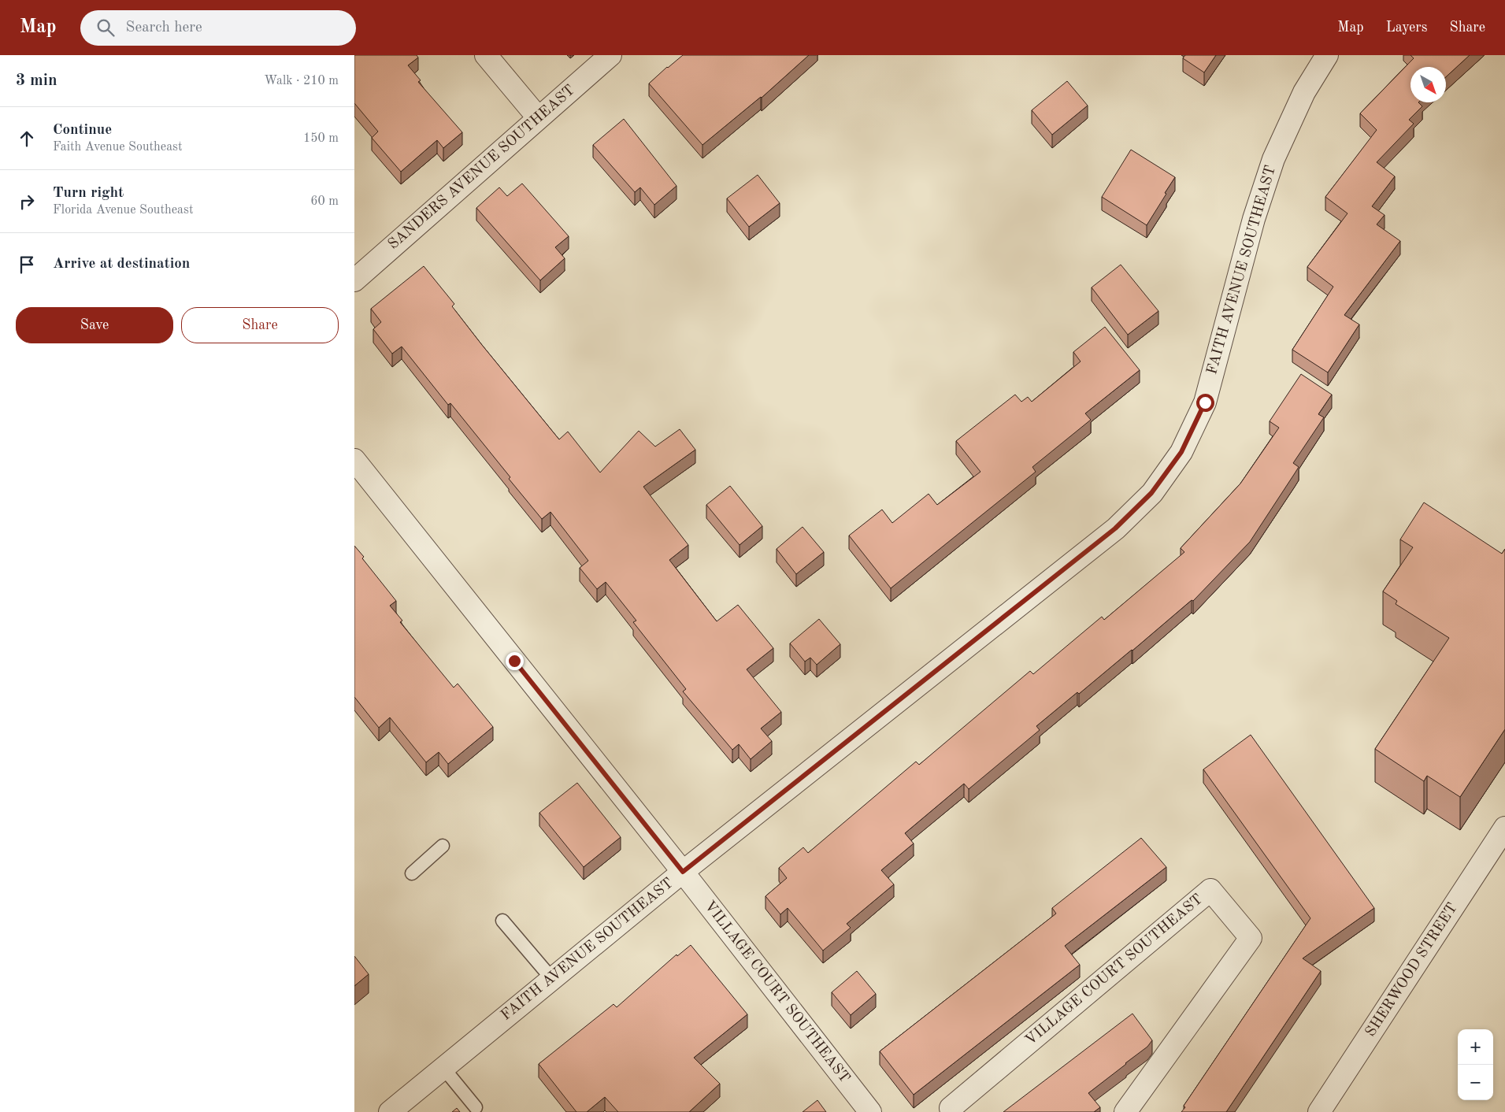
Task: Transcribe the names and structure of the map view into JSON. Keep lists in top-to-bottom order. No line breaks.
{"streets":{"street":["SANDERS AVENUE SOUTHEAST","FAITH AVENUE SOUTHEAST","VILLAGE COURT SOUTHEAST","SHERWOOD STREET"]},"crossings":[["FAITH AVENUE SOUTHEAST","VILLAGE COURT SOUTHEAST"]],"north":"bottom right","page":{"header":"Map","search":"Search here","nav":["Map","Layers","Share"],"heading":["3 min","Walk · 210 m"],"list":[["Continue","Faith Avenue Southeast","150 m"],["Turn right","Florida Avenue Southeast","60 m"],"Arrive at destination"],"buttons":["Save","Share"],"map_buttons":["+","−"]}}
